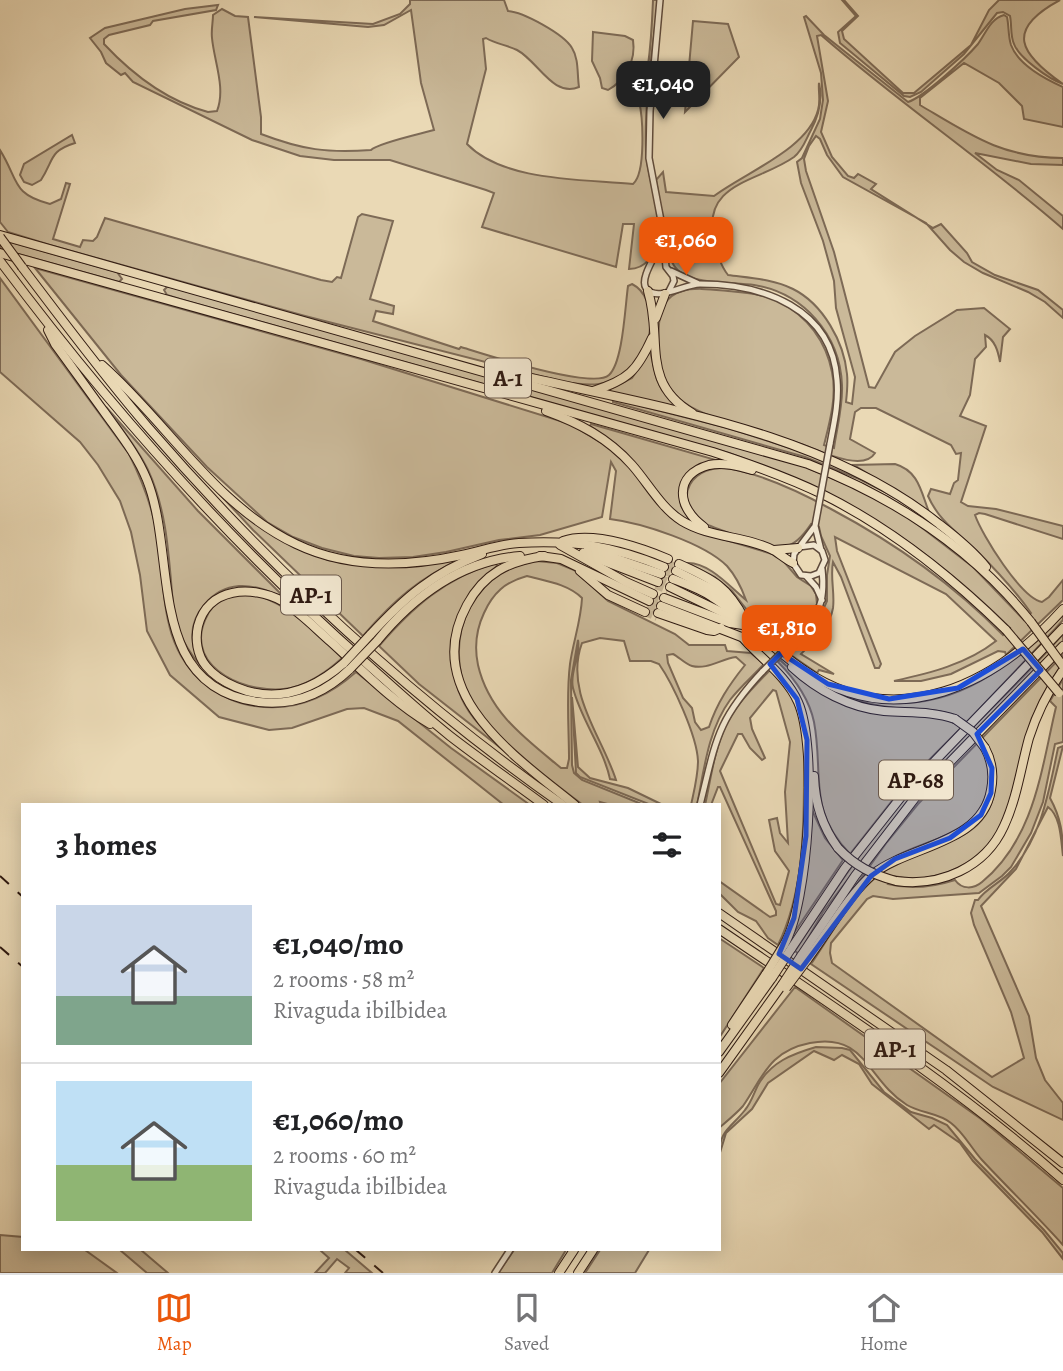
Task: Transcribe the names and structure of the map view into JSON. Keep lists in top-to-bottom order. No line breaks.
{"streets":{"highway":["A-1","AP-1","AP-68"]},"crossings":[["A-1","AP-1"]],"page":{"price":["€1,040","€1,060","€1,810"],"heading":"3 homes","list":[{"name":"€1,040/mo","note":"2 rooms · 58 m² · Rivaguda ibilbidea"},{"name":"€1,060/mo","note":"2 rooms · 60 m² · Rivaguda ibilbidea"}],"tabs":["Map","Saved","Home"]}}
